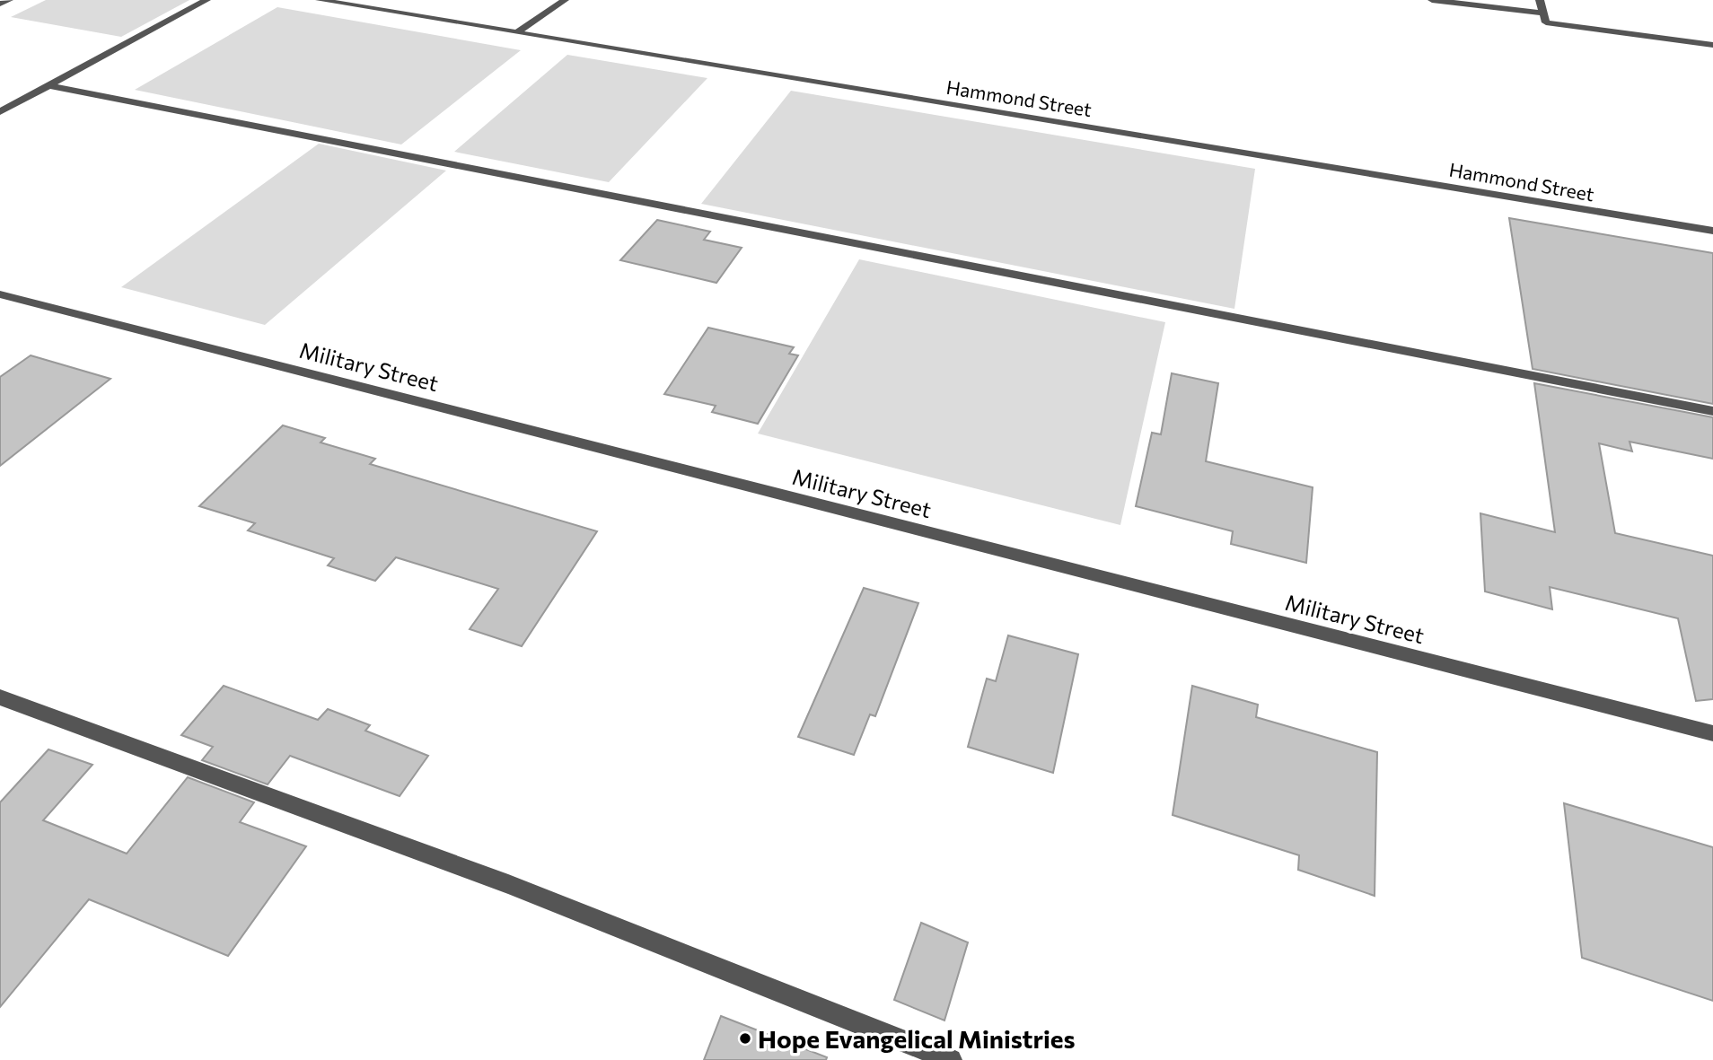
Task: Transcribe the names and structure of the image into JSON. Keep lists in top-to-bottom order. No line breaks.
{"streets":{"street":["Hammond Street","Military Street"]},"places":["Hope Evangelical Ministries"]}
